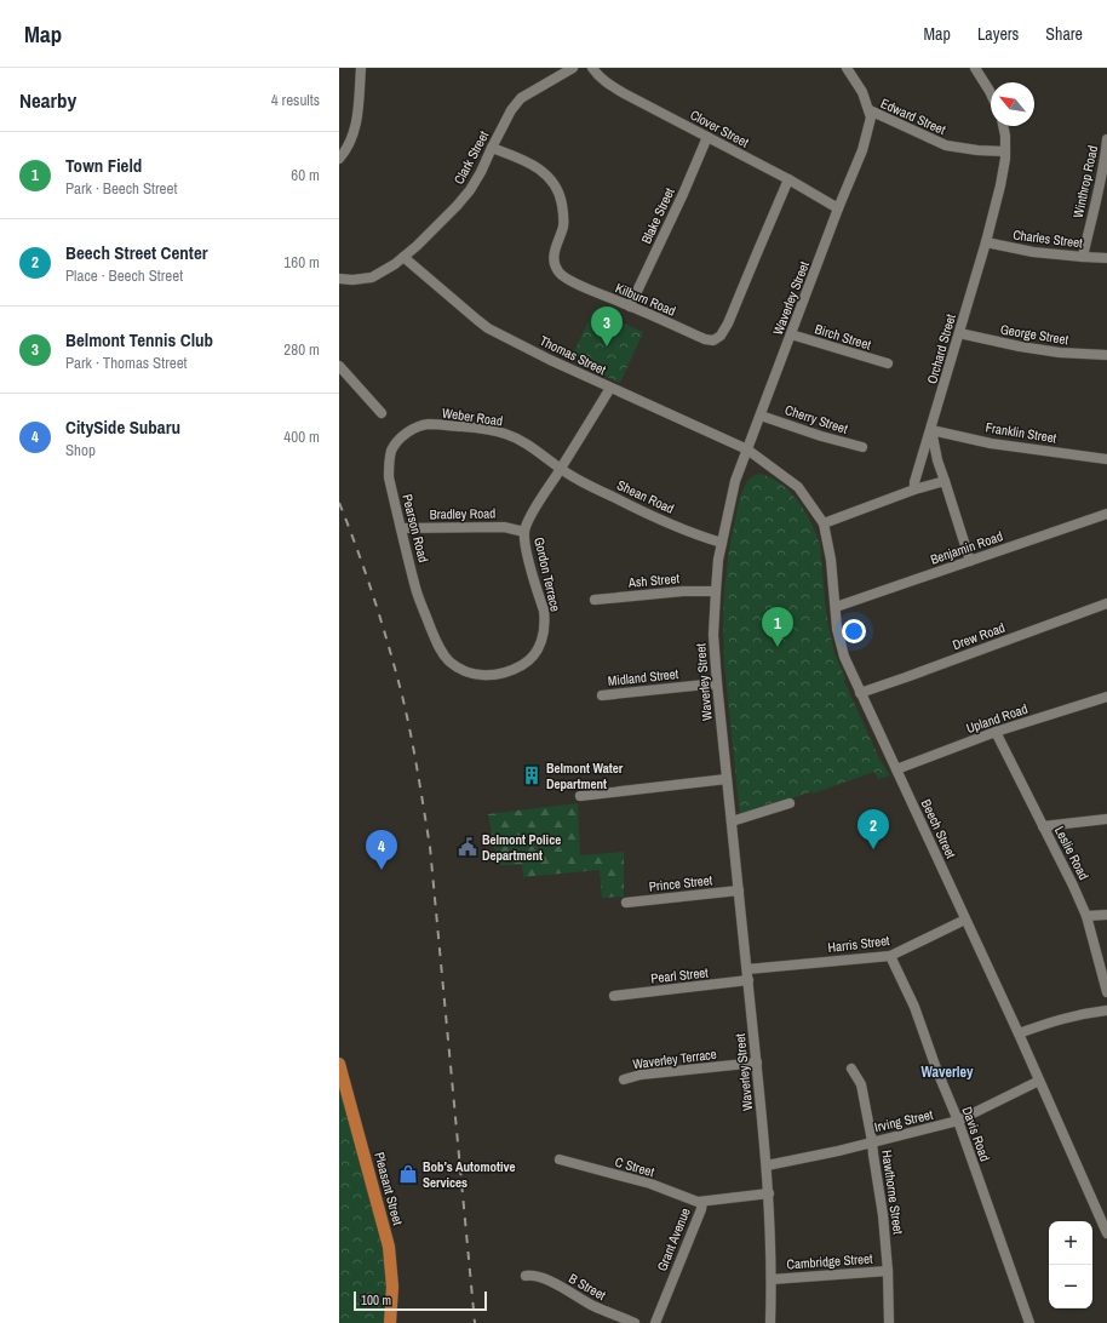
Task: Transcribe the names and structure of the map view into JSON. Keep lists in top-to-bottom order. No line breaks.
{"streets":{"main road":["Pleasant Street"],"street":["Edward Street","Clover Street","Clark Street","Winthrop Road","Blake Street","Charles Street","Waverley Street","Kilburn Road","George Street","Birch Street","Orchard Street","Thomas Street","Weber Road","Cherry Street","Franklin Street","Shean Road","Bradley Road","Pearson Road","Benjamin Road","Gordon Terrace","Ash Street","Drew Road","Midland Street","Upland Road","Beech Street","Leslie Road","Prince Street","Harris Street","Pearl Street","Waverley Terrace","Irving Street","Davis Road","C Street","Hawthorne Street","Grant Avenue","Cambridge Street","B Street"]},"crossings":[["Edward Street","Waverley Street"],["Edward Street","Orchard Street"],["Clover Street","Blake Street"],["Clover Street","Waverley Street"],["Clover Street","Kilburn Road"],["Clark Street","Kilburn Road"],["Clark Street","Thomas Street"],["Winthrop Road","Charles Street"],["Blake Street","Kilburn Road"],["Charles Street","Orchard Street"],["Waverley Street","Birch Street"],["Waverley Street","Thomas Street"],["Waverley Street","Cherry Street"],["Waverley Street","Shean Road"],["Waverley Street","Ash Street"],["Waverley Street","Midland Street"],["Waverley Street","Beech Street"],["Waverley Street","Prince Street"],["Waverley Street","Harris Street"],["Waverley Street","Pearl Street"],["Waverley Street","Waverley Terrace"],["Waverley Street","Irving Street"],["Waverley Street","Grant Avenue"],["Waverley Street","Cambridge Street"],["George Street","Orchard Street"],["Orchard Street","Franklin Street"],["Thomas Street","Gordon Terrace"],["Thomas Street","Beech Street"],["Weber Road","Shean Road"],["Weber Road","Pearson Road"],["Weber Road","Gordon Terrace"],["Shean Road","Gordon Terrace"],["Bradley Road","Pearson Road"],["Bradley Road","Gordon Terrace"],["Pearson Road","Gordon Terrace"],["Benjamin Road","Beech Street"],["Drew Road","Beech Street"],["Upland Road","Beech Street"],["Upland Road","Leslie Road"],["Beech Street","Harris Street"],["Beech Street","Irving Street"],["Harris Street","Davis Road"],["Irving Street","Davis Road"],["Irving Street","Hawthorne Street"],["C Street","Grant Avenue"],["Hawthorne Street","Cambridge Street"]],"districts":["Waverley"],"places":{"building":["Belmont Water Department"],"public building":["Belmont Police Department"],"shop":["Bob’s Automotive Services"]},"scale_bar":"100 m","north":"top left","page":{"header":"Map","nav":["Map","Layers","Share"],"heading":["Nearby","4 results"],"list":[{"mark":"1","name":"Town Field","note":"Park · Beech Street","value":"60 m"},{"mark":"2","name":"Beech Street Center","note":"Place · Beech Street","value":"160 m"},{"mark":"3","name":"Belmont Tennis Club","note":"Park · Thomas Street","value":"280 m"},{"mark":"4","name":"CitySide Subaru","note":"Shop","value":"400 m"}],"pins":["3","1","2","4"],"map_buttons":["+","−"],"scale":"100 m"}}
